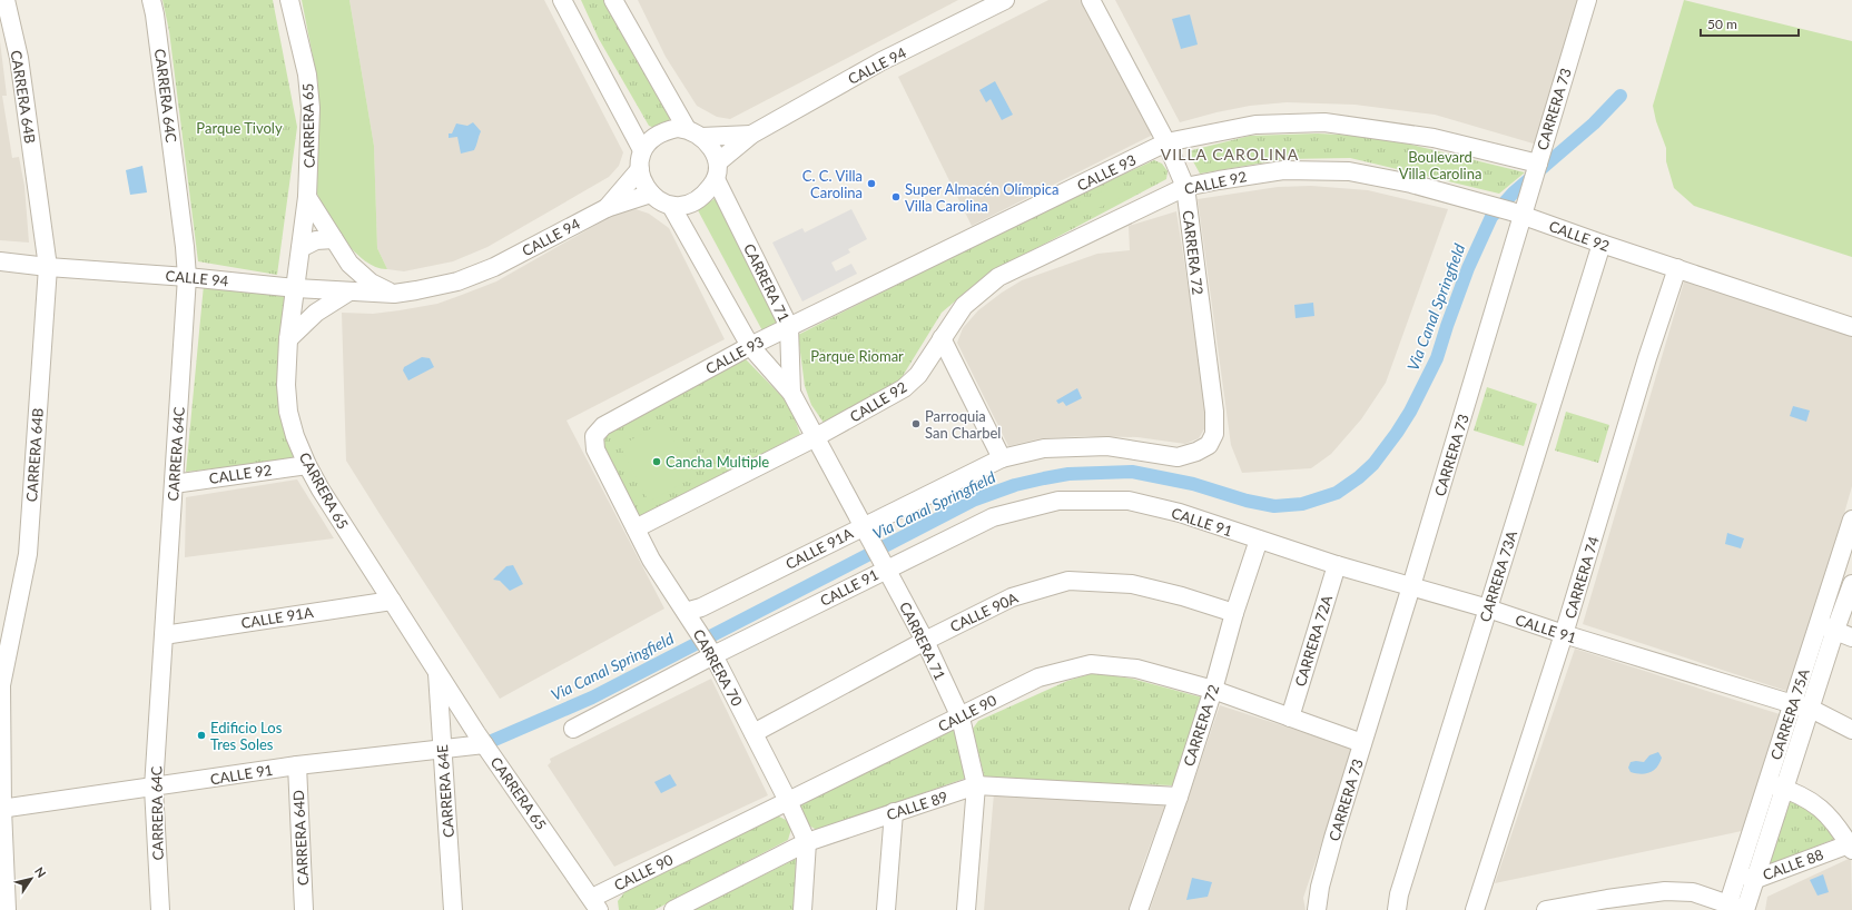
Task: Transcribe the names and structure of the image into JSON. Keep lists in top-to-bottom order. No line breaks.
{"streets":{"street":["CALLE 94","CARRERA 64C","CARRERA 64B","CARRERA 73","CARRERA 65","CALLE 93","CALLE 92","CARRERA 72","CARRERA 71","CALLE 91","CALLE 91A","CARRERA 73A","CARRERA 74","CALLE 90A","CARRERA 72A","CARRERA 70","CALLE 90","CARRERA 75A","CARRERA 64E","CALLE 89","CARRERA 64D","CALLE 88"]},"crossings":[["CALLE 94","CARRERA 64C"],["CALLE 94","CARRERA 64B"],["CALLE 94","CARRERA 65"],["CALLE 94","CARRERA 71"],["CARRERA 64C","CALLE 92"],["CARRERA 64C","CALLE 91"],["CARRERA 64C","CALLE 91A"],["CARRERA 64B","CALLE 91"],["CARRERA 73","CALLE 93"],["CARRERA 73","CALLE 92"],["CARRERA 73","CALLE 91"],["CARRERA 73","CALLE 90"],["CARRERA 65","CALLE 92"],["CARRERA 65","CALLE 91"],["CARRERA 65","CALLE 91A"],["CARRERA 65","CALLE 90"],["CARRERA 65","CARRERA 64E"],["CALLE 93","CARRERA 72"],["CALLE 93","CARRERA 71"],["CALLE 93","CARRERA 70"],["CALLE 92","CARRERA 72"],["CALLE 92","CARRERA 71"],["CALLE 92","CARRERA 73A"],["CALLE 92","CARRERA 74"],["CALLE 92","CARRERA 70"],["CARRERA 72","CALLE 91"],["CARRERA 72","CALLE 91A"],["CARRERA 72","CALLE 90A"],["CARRERA 72","CALLE 90"],["CARRERA 72","CALLE 89"],["CARRERA 71","CALLE 91"],["CARRERA 71","CALLE 91A"],["CARRERA 71","CALLE 90A"],["CARRERA 71","CALLE 90"],["CARRERA 71","CALLE 89"],["CALLE 91","CARRERA 73A"],["CALLE 91","CARRERA 74"],["CALLE 91","CARRERA 72A"],["CALLE 91","CARRERA 70"],["CALLE 91","CARRERA 75A"],["CALLE 91","CARRERA 64E"],["CALLE 91","CARRERA 64D"],["CALLE 91A","CARRERA 70"],["CALLE 90A","CARRERA 70"],["CARRERA 72A","CALLE 90"],["CARRERA 70","CALLE 90"],["CARRERA 70","CALLE 89"],["CARRERA 75A","CALLE 88"]],"districts":["VILLA CAROLINA"],"water":["Via Canal Springfield"],"parks":["Parque Tivoly","Boulevard Villa Carolina","Parque Riomar"],"places":["C. C. Villa Carolina","Super Almacén Olímpica Villa Carolina","Parroquia San Charbel","Cancha Multiple","Edificio Los Tres Soles"],"scale_bar":"50 m","north":"top right"}
